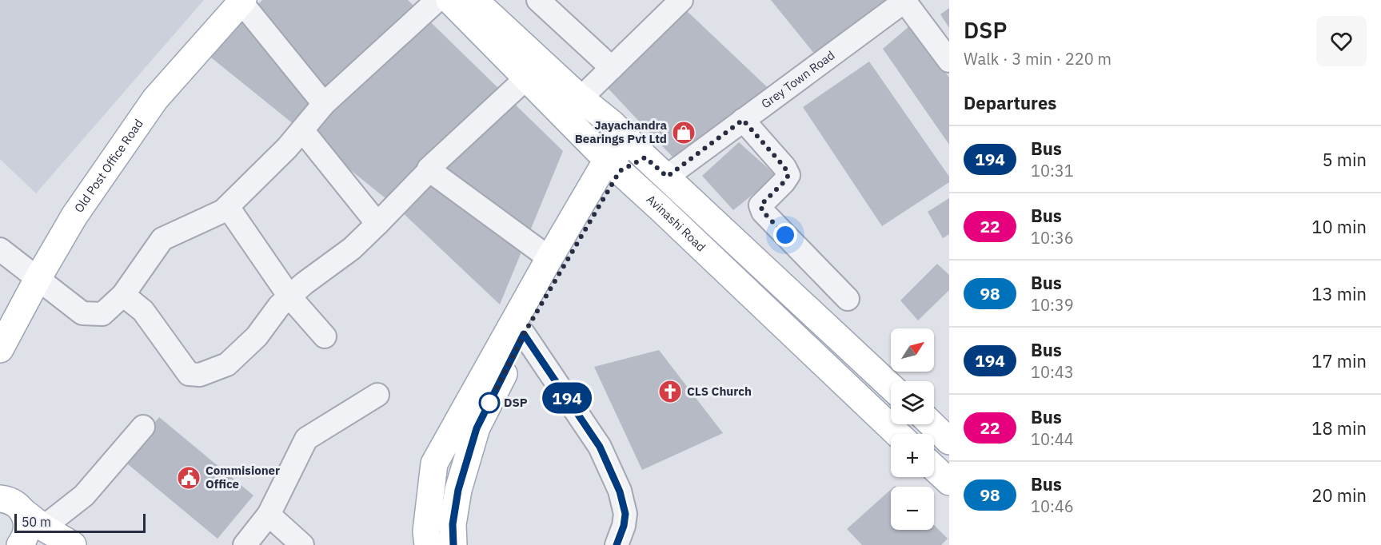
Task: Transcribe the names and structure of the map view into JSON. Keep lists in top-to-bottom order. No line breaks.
{"streets":{"main road":["Old Post Office Road","Avinashi Road"],"street":["Grey Town Road"]},"places":{"shop":["Jayachandra Bearings Pvt Ltd"],"church":["CLS Church"],"other":["DSP"],"public building":["Commisioner Office"]},"lines":["bus line 194"],"scale_bar":"50 m","north":"top right","page":{"on_map":"194","heading":[["DSP","Walk · 3 min · 220 m"],"Departures"],"list":[{"mark":"194","name":"Bus","note":"10:31","value":"5 min"},{"mark":"22","name":"Bus","note":"10:36","value":"10 min"},{"mark":"98","name":"Bus","note":"10:39","value":"13 min"},{"mark":"194","name":"Bus","note":"10:43","value":"17 min"},{"mark":"22","name":"Bus","note":"10:44","value":"18 min"},{"mark":"98","name":"Bus","note":"10:46","value":"20 min"}],"map_buttons":["+","−"],"scale":"50 m"}}
